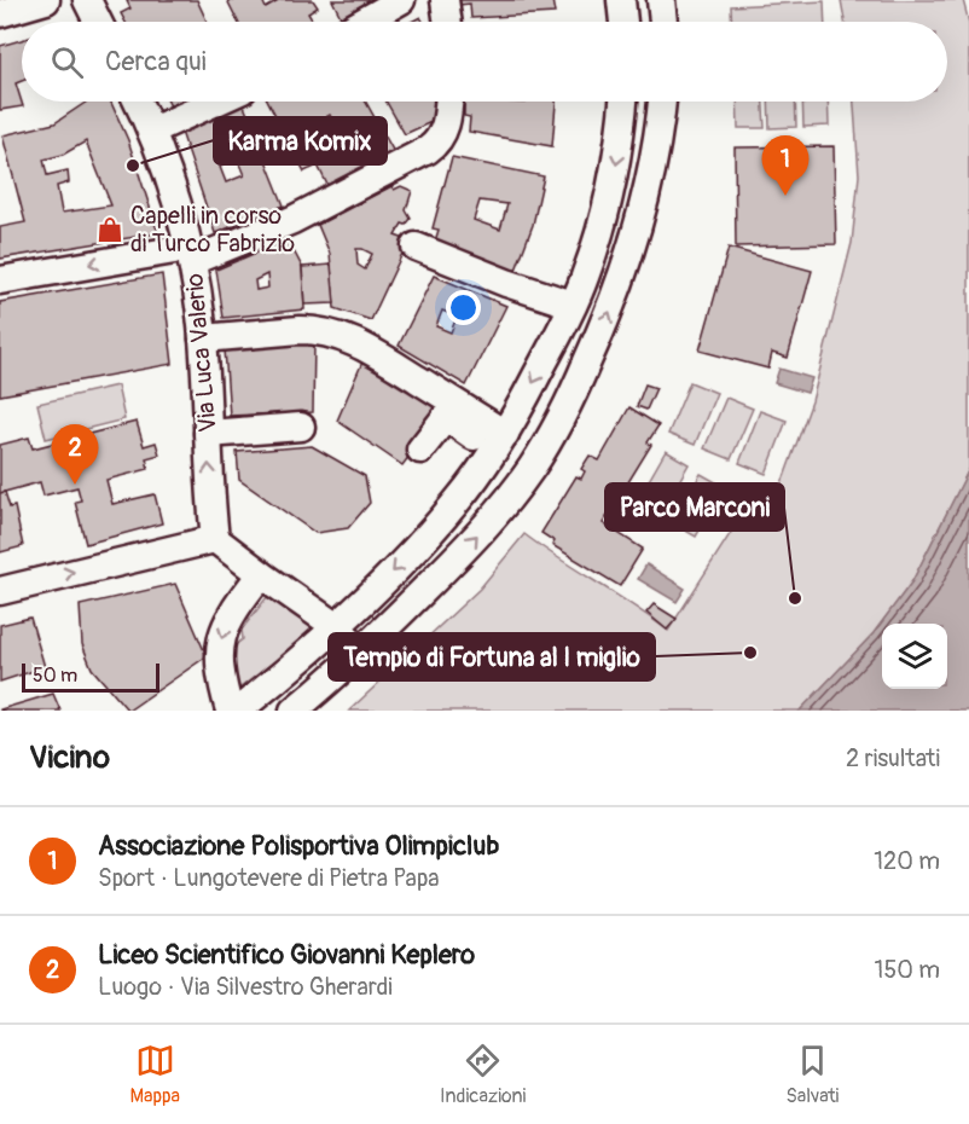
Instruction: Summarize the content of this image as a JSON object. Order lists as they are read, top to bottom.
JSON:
{
  "streets": {
    "street": ["Via Luca Valerio"]
  },
  "places": {
    "other": ["Karma Komix", "Parco Marconi", "Tempio di Fortuna al I miglio"],
    "shop": ["Capelli in corso di Turco Fabrizio"]
  },
  "scale_bar": "50 m",
  "page": {
    "search": "Cerca qui",
    "pins": ["1", "2"],
    "scale": "50 m",
    "heading": ["Vicino", "2 risultati"],
    "list": [
      {
        "mark": "1",
        "name": "Associazione Polisportiva Olimpiclub",
        "note": "Sport · Lungotevere di Pietra Papa",
        "value": "120 m"
      },
      {
        "mark": "2",
        "name": "Liceo Scientifico Giovanni Keplero",
        "note": "Luogo · Via Silvestro Gherardi",
        "value": "150 m"
      }
    ],
    "nav": ["Mappa", "Indicazioni", "Salvati"]
  }
}
